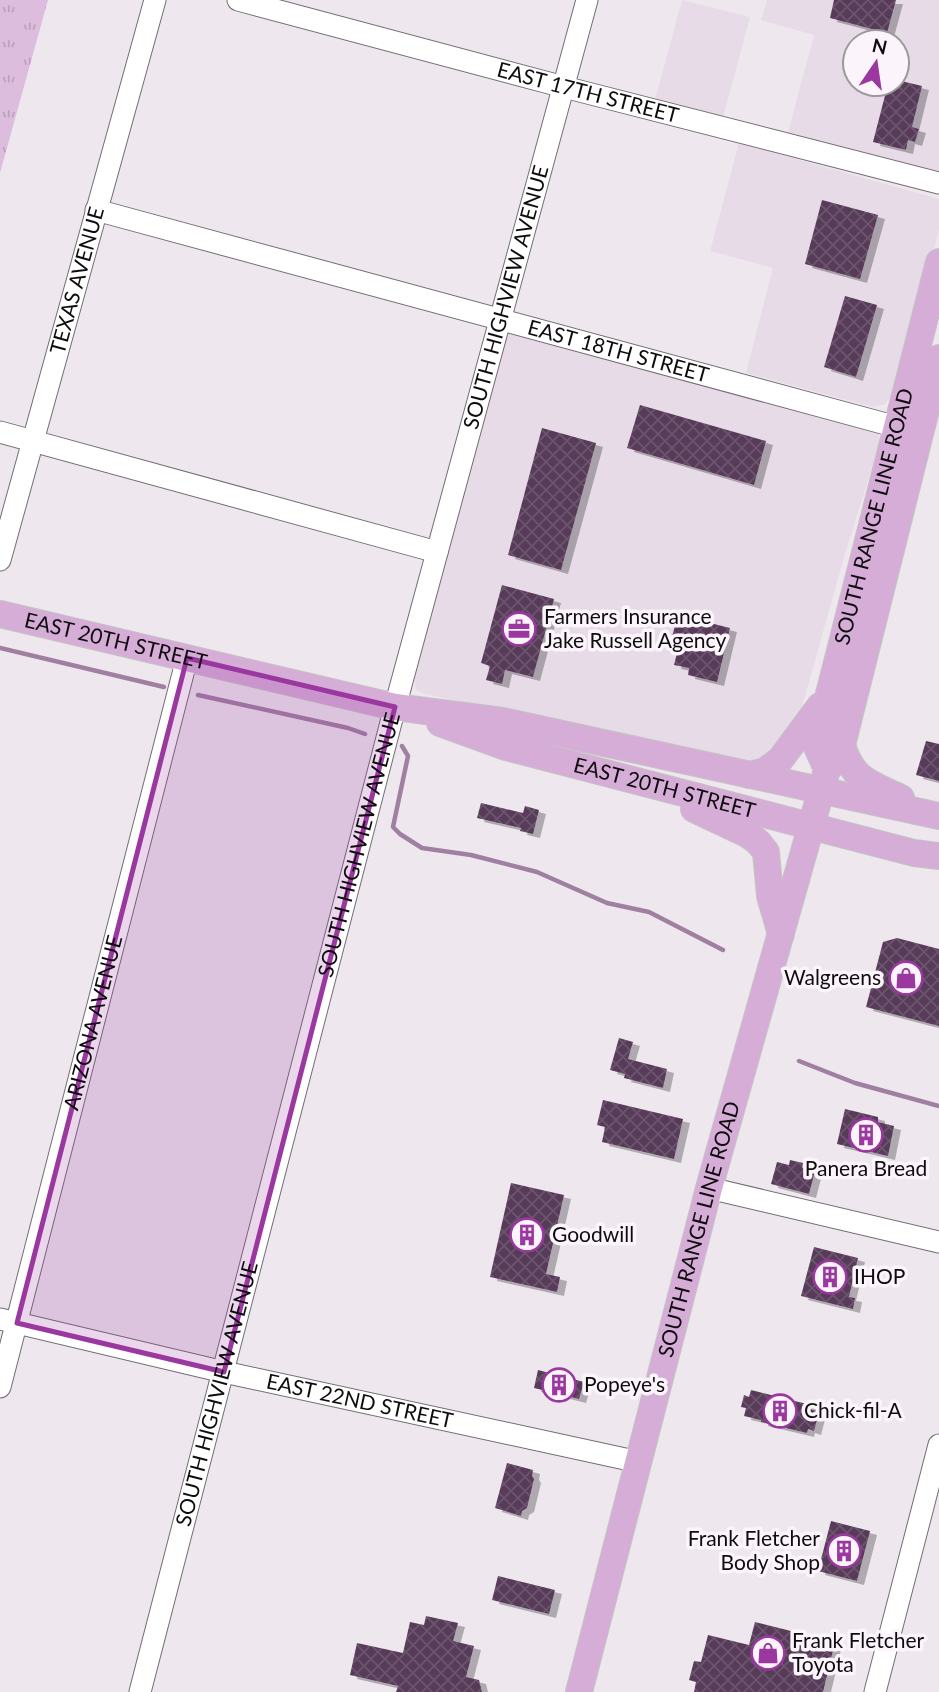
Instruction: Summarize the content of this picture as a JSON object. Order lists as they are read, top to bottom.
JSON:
{
  "streets": {
    "main road": ["SOUTH RANGE LINE ROAD", "EAST 20TH STREET"],
    "street": [
      "EAST 17TH STREET",
      "TEXAS AVENUE",
      "SOUTH HIGHVIEW AVENUE",
      "EAST 18TH STREET",
      "ARIZONA AVENUE",
      "EAST 22ND STREET"
    ]
  },
  "crossings": [
    ["EAST 17TH STREET", "SOUTH HIGHVIEW AVENUE"],
    ["TEXAS AVENUE", "EAST 18TH STREET"],
    ["SOUTH HIGHVIEW AVENUE", "EAST 18TH STREET"],
    ["SOUTH HIGHVIEW AVENUE", "EAST 20TH STREET"],
    ["SOUTH HIGHVIEW AVENUE", "EAST 22ND STREET"],
    ["EAST 18TH STREET", "SOUTH RANGE LINE ROAD"],
    ["SOUTH RANGE LINE ROAD", "EAST 20TH STREET"],
    ["SOUTH RANGE LINE ROAD", "EAST 22ND STREET"],
    ["EAST 20TH STREET", "ARIZONA AVENUE"],
    ["ARIZONA AVENUE", "EAST 22ND STREET"]
  ],
  "places": {
    "office": ["Farmers Insurance Jake Russell Agency"],
    "shop": ["Walgreens", "Frank Fletcher Toyota"],
    "building": [
      "Panera Bread",
      "Goodwill",
      "IHOP",
      "Popeye's",
      "Chick-fil-A",
      "Frank Fletcher Body Shop"
    ]
  },
  "north": "top"
}
